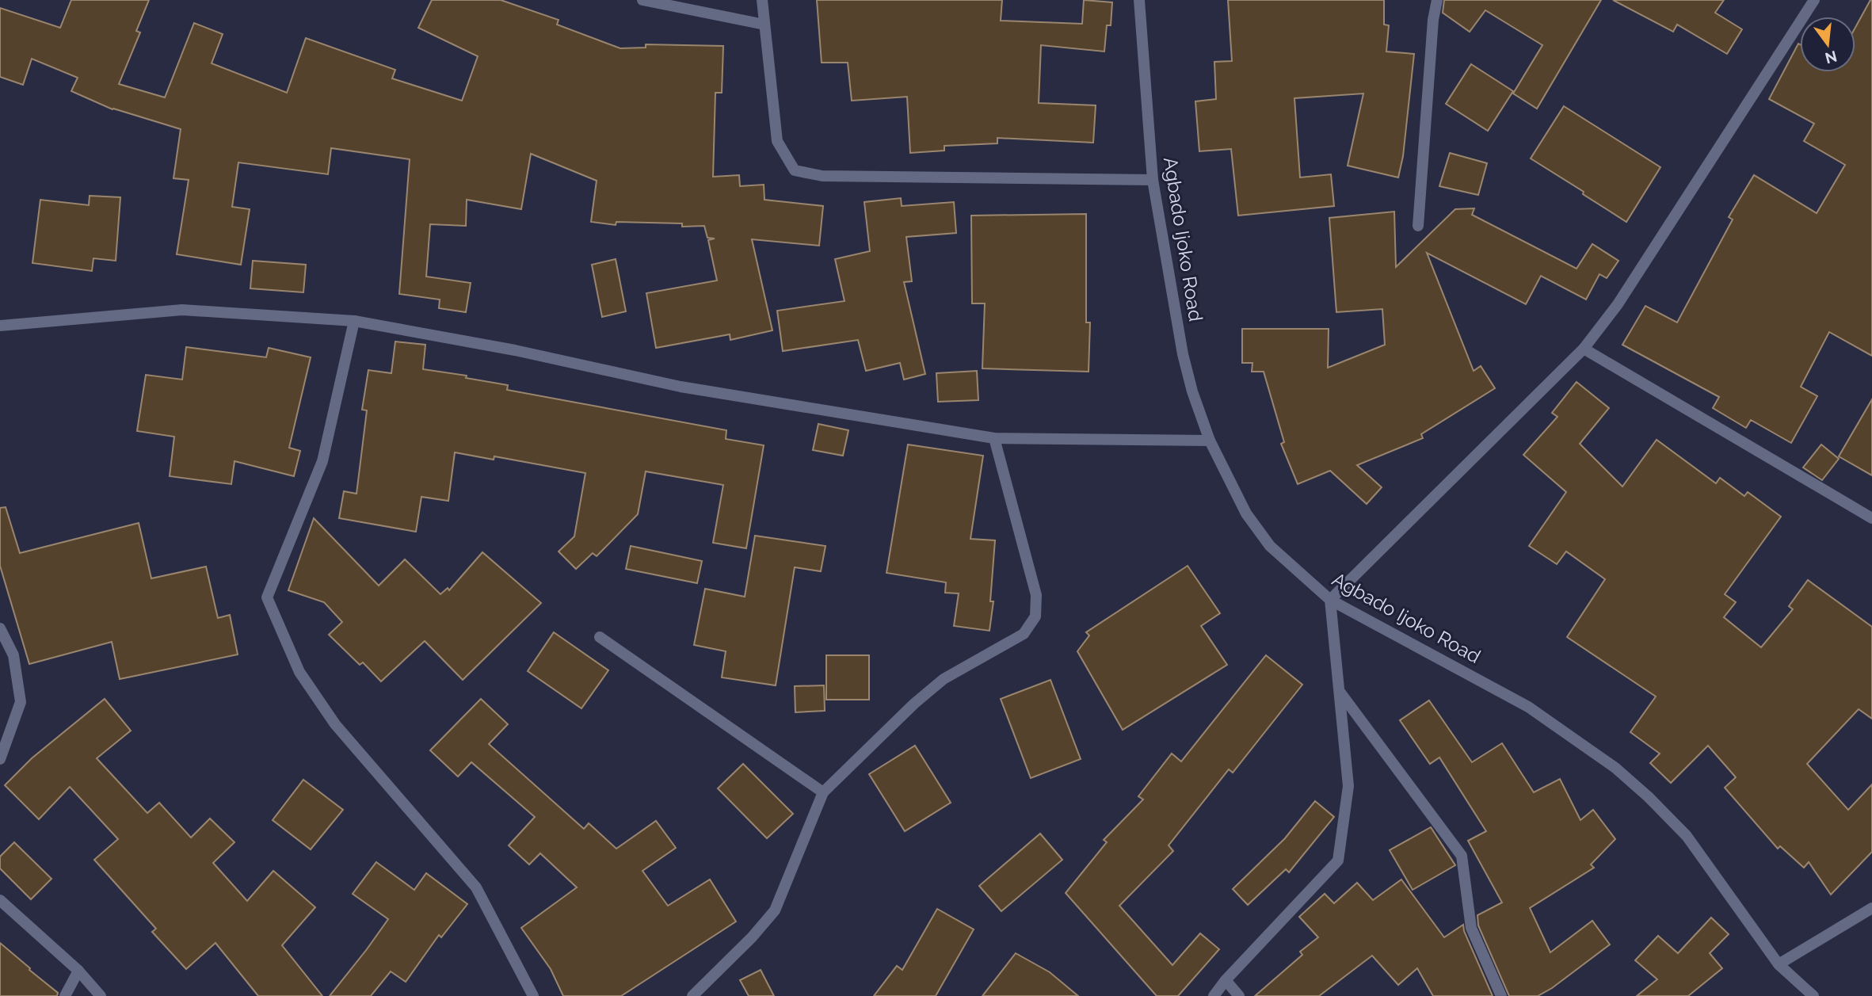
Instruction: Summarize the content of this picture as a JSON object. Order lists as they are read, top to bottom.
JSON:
{
  "streets": {
    "street": ["Agbado Ijoko Road"]
  },
  "north": "bottom"
}
